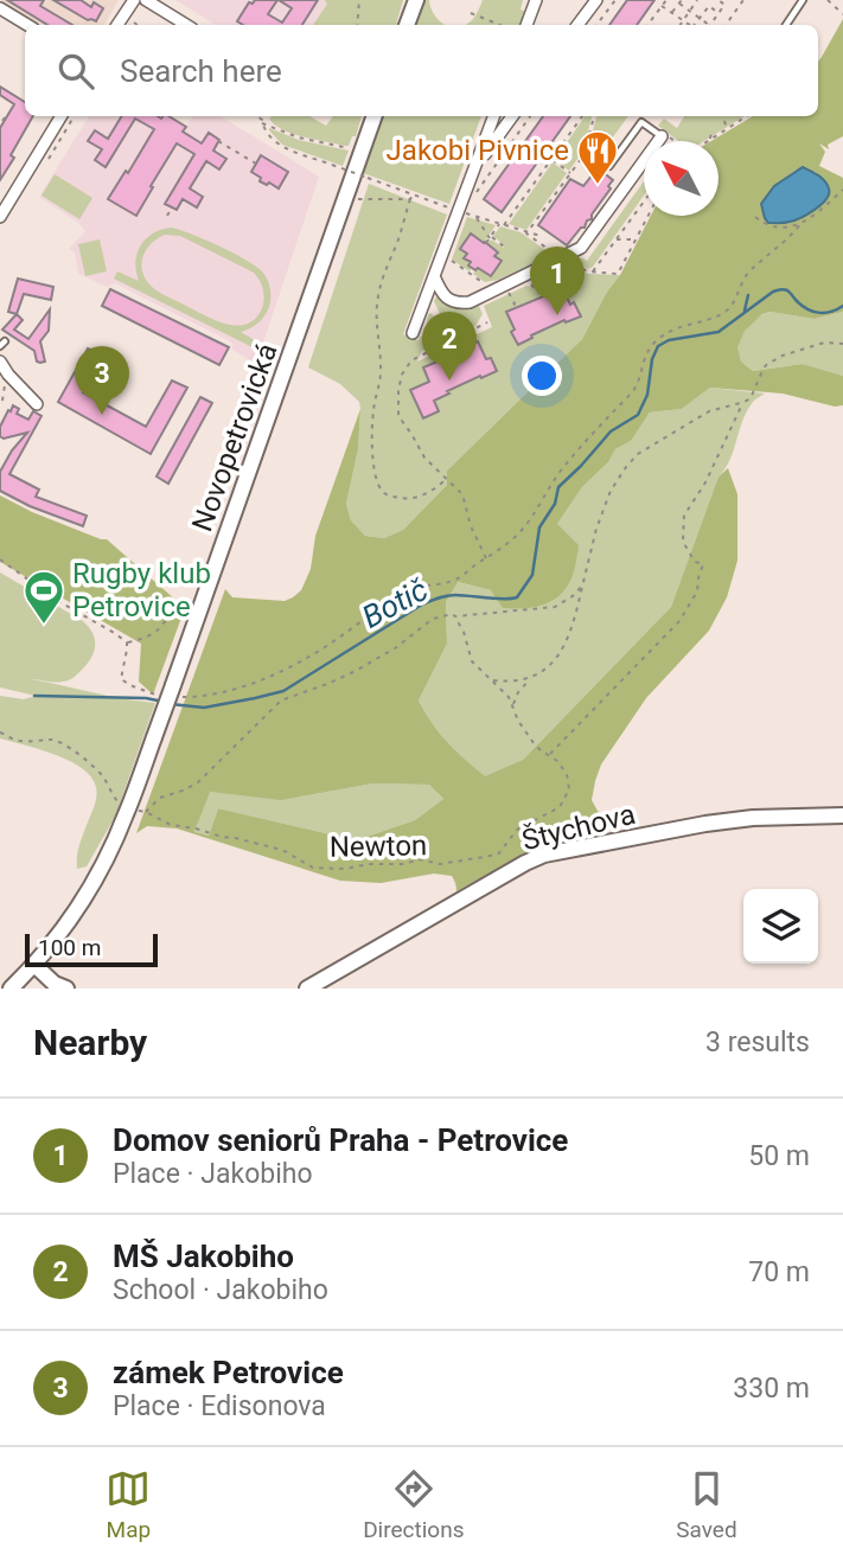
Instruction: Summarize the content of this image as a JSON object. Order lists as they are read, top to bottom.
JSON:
{
  "streets": {
    "main road": ["Novopetrovická", "Štychova"],
    "path": ["Newton"]
  },
  "crossings": [
    ["Novopetrovická", "Newton"]
  ],
  "water": ["Botič"],
  "places": {
    "restaurant": ["Jakobi Pivnice"],
    "sports": ["Rugby klub Petrovice"]
  },
  "scale_bar": "100 m",
  "north": "top left",
  "page": {
    "search": "Search here",
    "pins": ["1", "2", "3"],
    "scale": "100 m",
    "heading": ["Nearby", "3 results"],
    "list": [
      {
        "mark": "1",
        "name": "Domov seniorů Praha - Petrovice",
        "note": "Place · Jakobiho",
        "value": "50 m"
      },
      {
        "mark": "2",
        "name": "MŠ Jakobiho",
        "note": "School · Jakobiho",
        "value": "70 m"
      },
      {
        "mark": "3",
        "name": "zámek Petrovice",
        "note": "Place · Edisonova",
        "value": "330 m"
      }
    ],
    "nav": ["Map", "Directions", "Saved"]
  }
}
